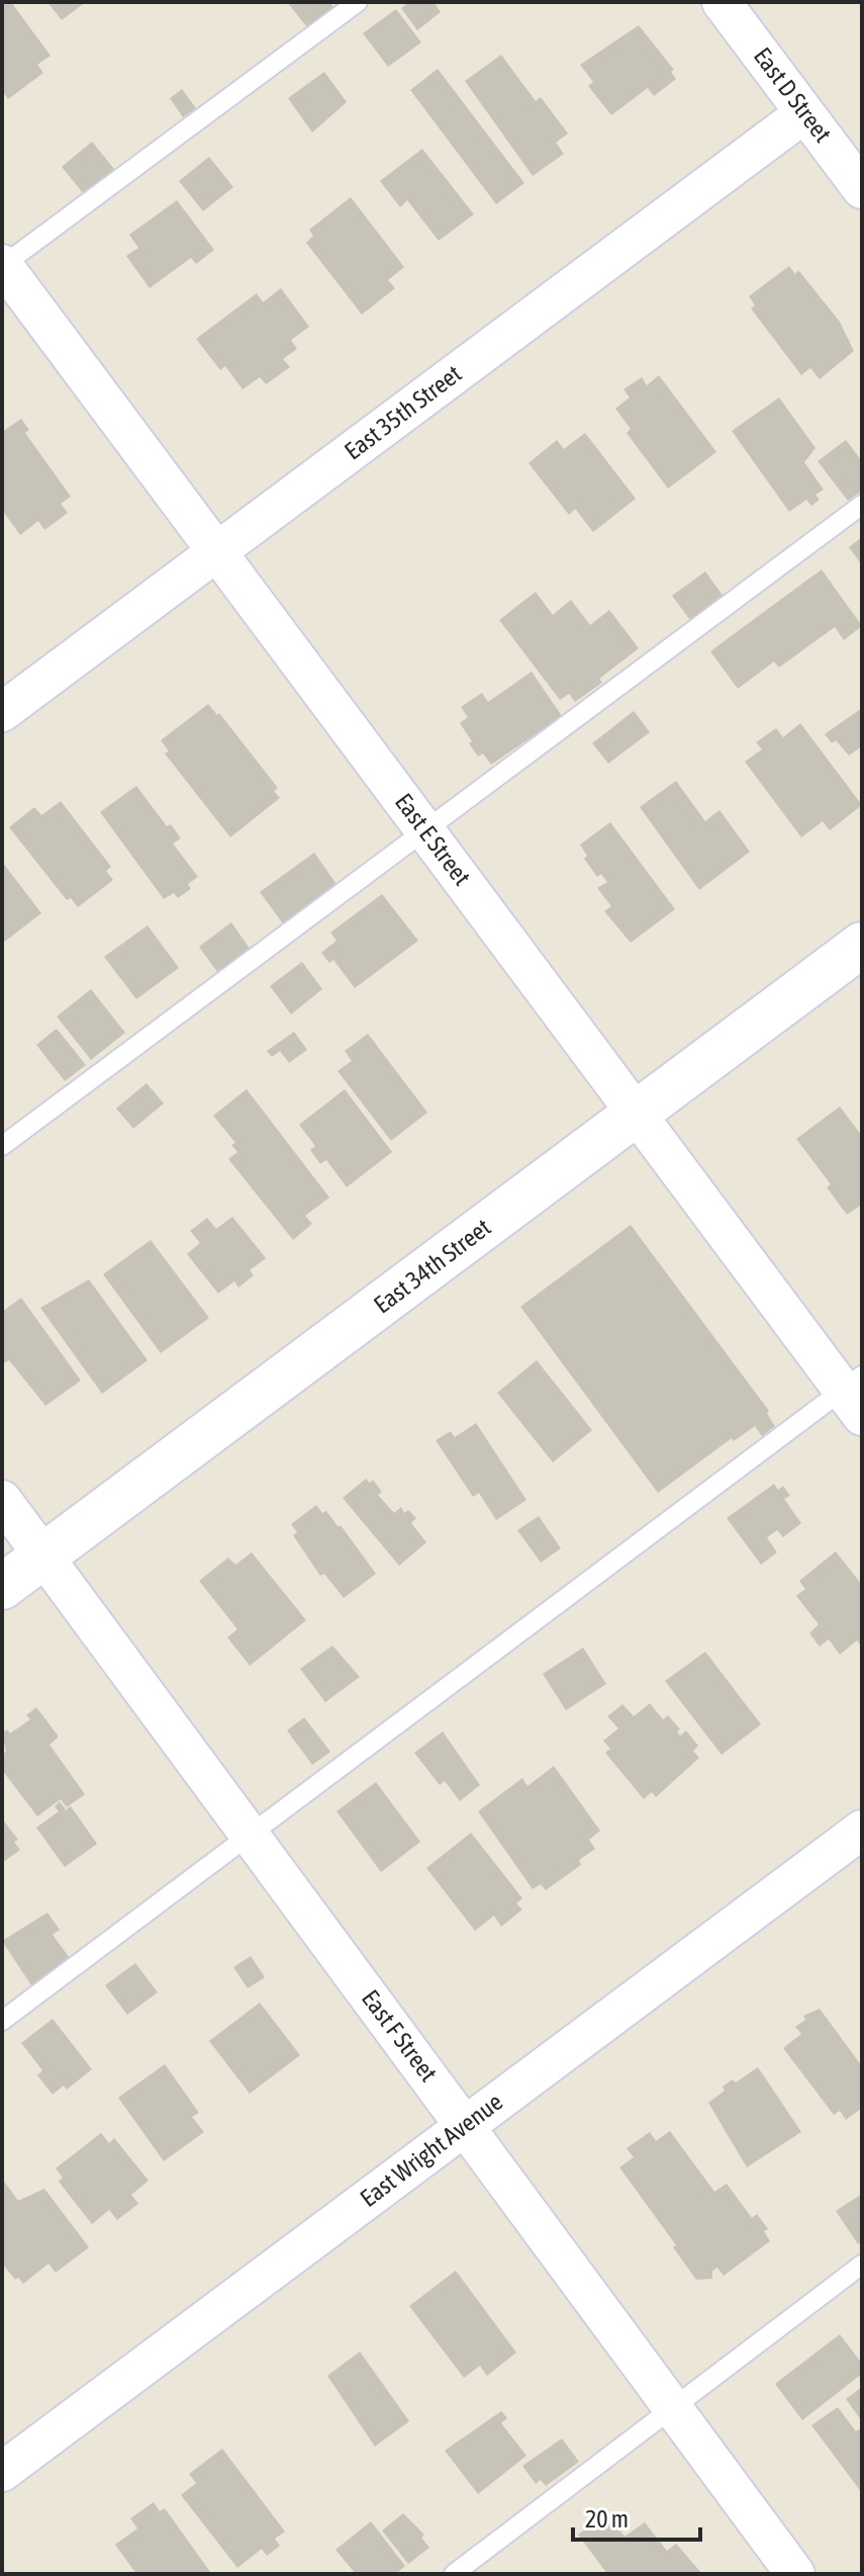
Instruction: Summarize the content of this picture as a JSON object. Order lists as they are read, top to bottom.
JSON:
{
  "streets": {
    "street": [
      "East D Street",
      "East 35th Street",
      "East E Street",
      "East 34th Street",
      "East F Street",
      "East Wright Avenue"
    ]
  },
  "crossings": [
    ["East D Street", "East 35th Street"],
    ["East 35th Street", "East E Street"],
    ["East E Street", "East 34th Street"],
    ["East 34th Street", "East F Street"],
    ["East F Street", "East Wright Avenue"]
  ],
  "scale_bar": "20 m"
}
